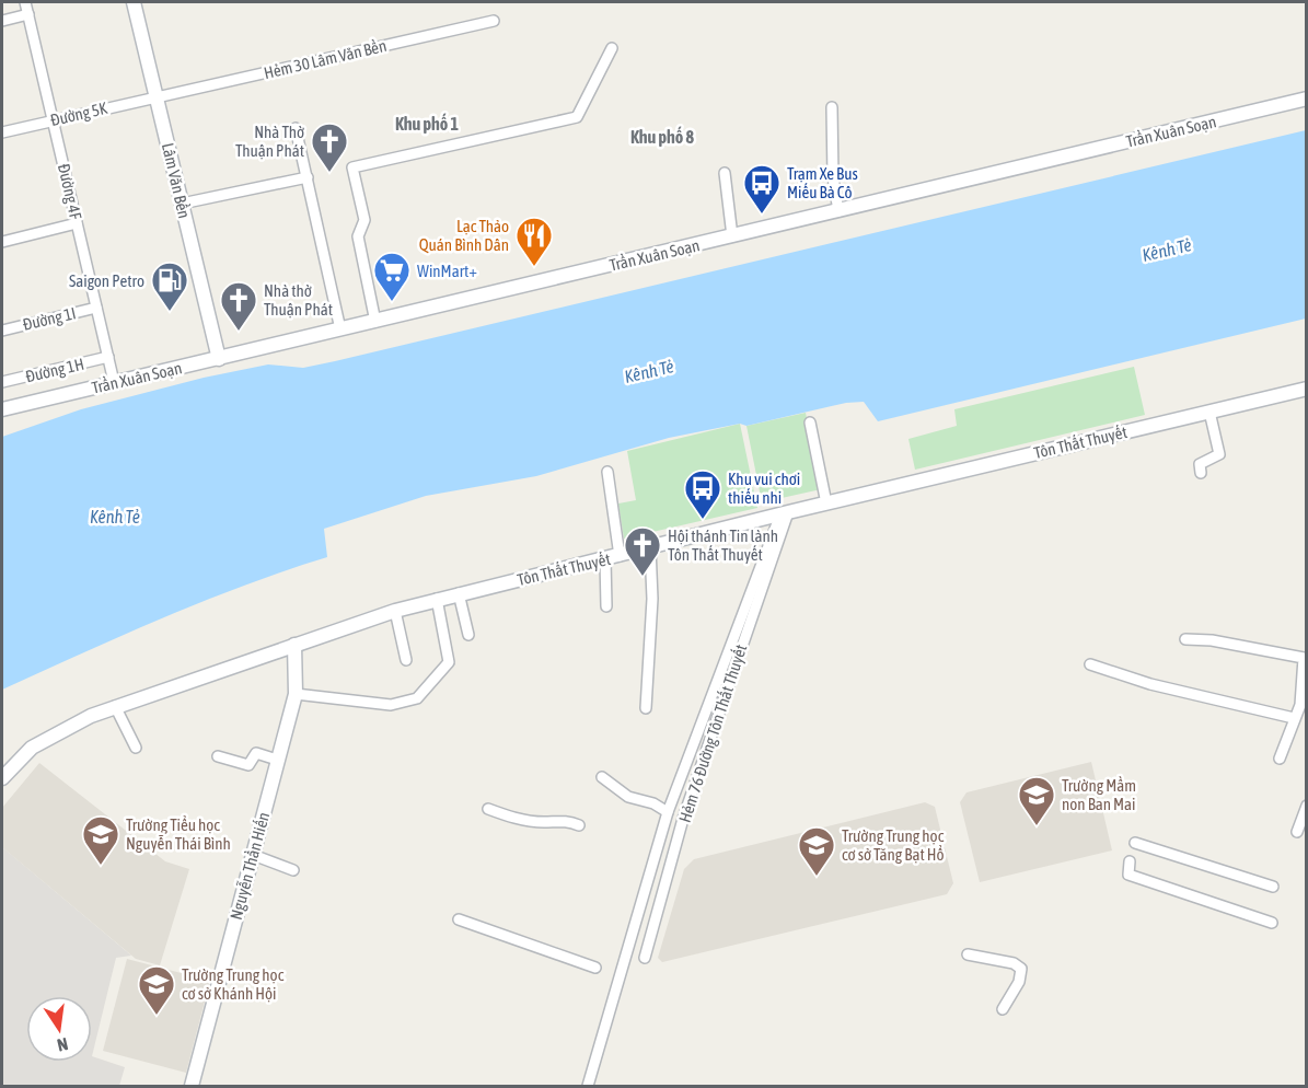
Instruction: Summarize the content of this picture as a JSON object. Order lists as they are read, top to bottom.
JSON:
{
  "streets": {
    "main road": [
      "Trần Xuân Soạn",
      "Lâm Văn Bền",
      "Tôn Thất Thuyết",
      "Nguyễn Thần Hiến"
    ],
    "street": [
      "Hẻm 30 Lâm Văn Bền",
      "Đường 5K",
      "Đường 4F",
      "Đường 1I",
      "Đường 1H",
      "Hẻm 76 Đường Tôn Thất Thuyết"
    ]
  },
  "crossings": [
    ["Hẻm 30 Lâm Văn Bền", "Đường 5K"],
    ["Hẻm 30 Lâm Văn Bền", "Lâm Văn Bền"],
    ["Đường 5K", "Lâm Văn Bền"],
    ["Đường 5K", "Đường 4F"],
    ["Trần Xuân Soạn", "Lâm Văn Bền"],
    ["Trần Xuân Soạn", "Đường 4F"],
    ["Đường 4F", "Đường 1I"],
    ["Đường 4F", "Đường 1H"],
    ["Tôn Thất Thuyết", "Hẻm 76 Đường Tôn Thất Thuyết"],
    ["Tôn Thất Thuyết", "Nguyễn Thần Hiến"]
  ],
  "districts": ["Khu phố 1", "Khu phố 8"],
  "water": ["Kênh Tẻ"],
  "places": {
    "church": ["Nhà Thờ Thuận Phát", "Nhà thờ Thuận Phát", "Hội thánh Tin lành Tôn Thất Thuyết"],
    "bus stop": ["Trạm Xe Bus Miếu Bà Cô", "Khu vui chơi thiếu nhi"],
    "restaurant": ["Lạc Thảo Quán Bình Dân"],
    "supermarket": ["WinMart+"],
    "fuel station": ["Saigon Petro"],
    "school or university": [
      "Trường Mầm non Ban Mai",
      "Trường Tiểu học Nguyễn Thái Bình",
      "Trường Trung học cơ sở Tăng Bạt Hổ",
      "Trường Trung học cơ sở Khánh Hội"
    ]
  },
  "north": "bottom"
}
